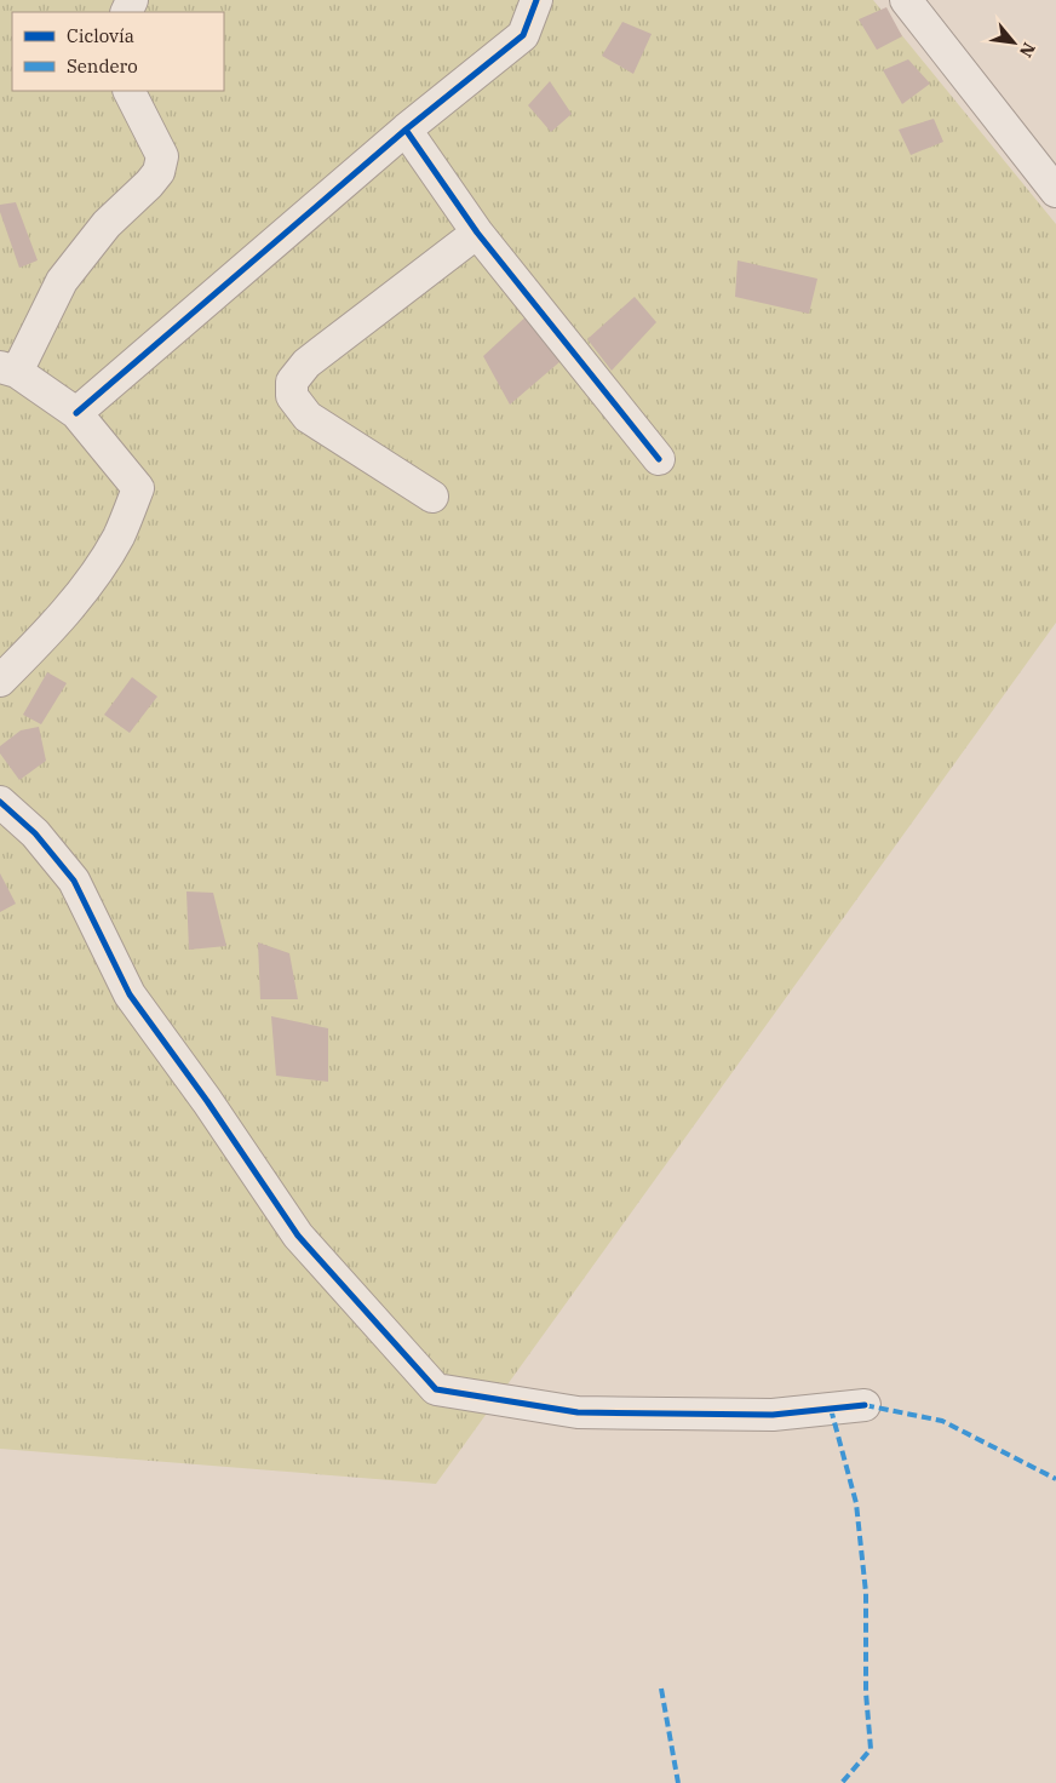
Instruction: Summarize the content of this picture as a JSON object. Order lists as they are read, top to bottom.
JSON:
{
  "legend": ["Ciclovía", "Sendero"],
  "north": "bottom right"
}
